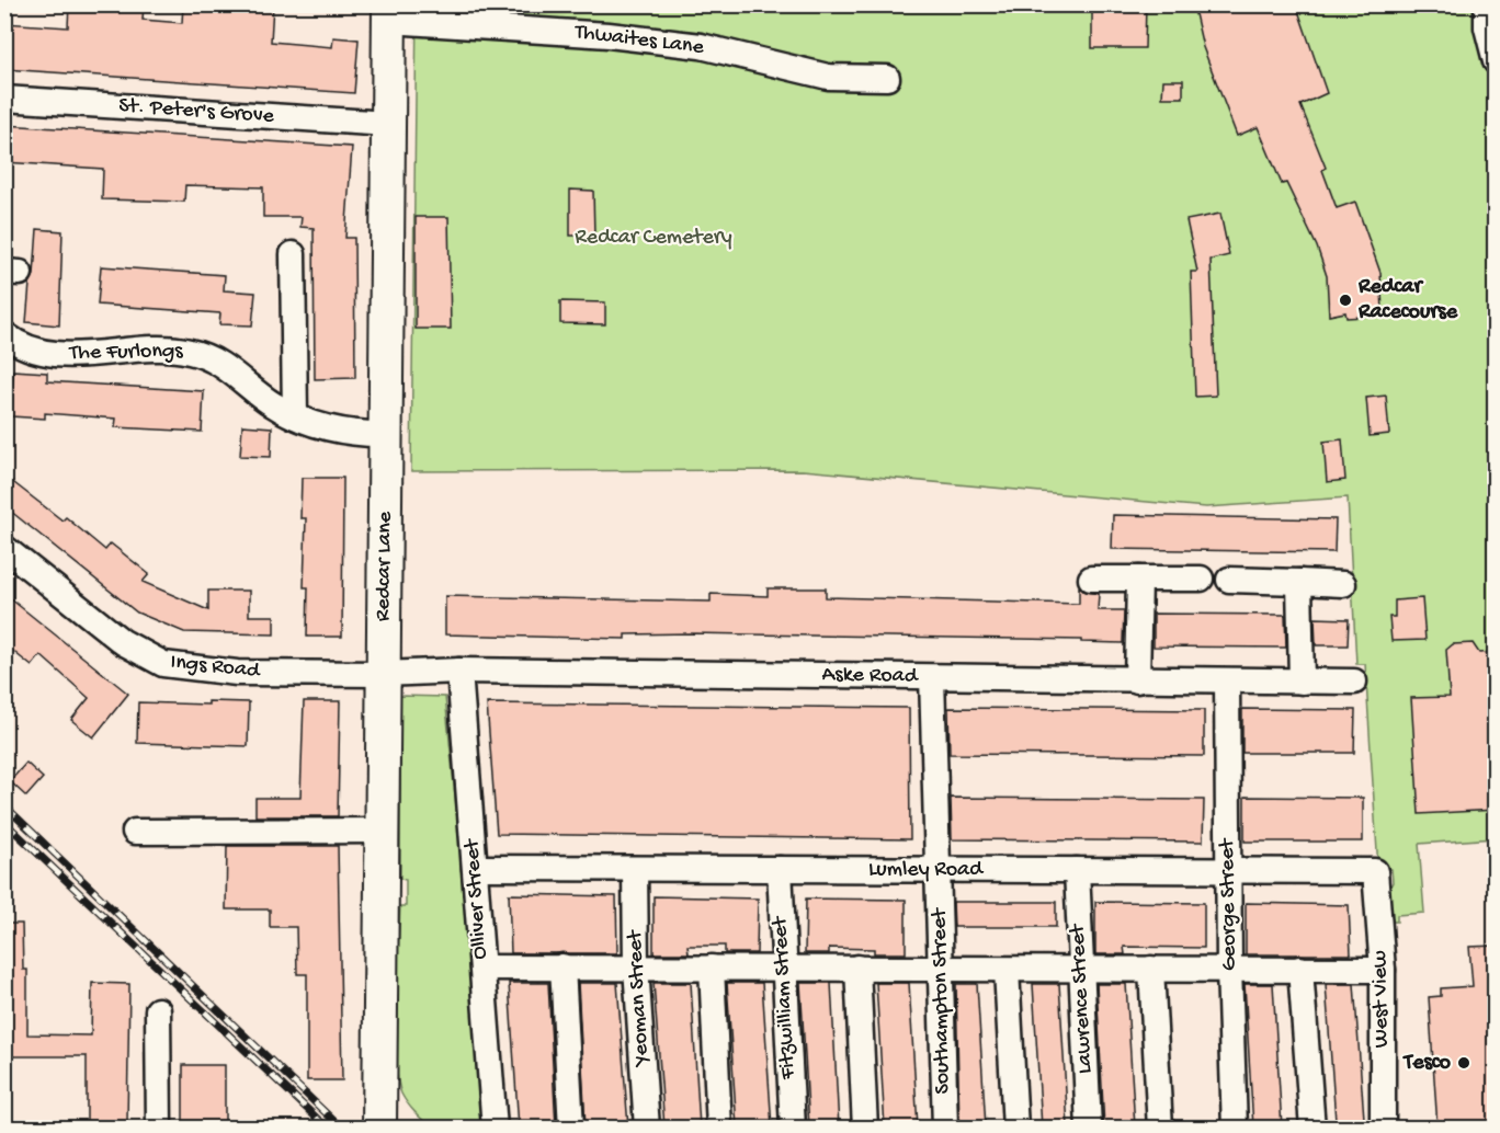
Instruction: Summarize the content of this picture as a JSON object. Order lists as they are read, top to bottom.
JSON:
{
  "streets": {
    "main road": ["Redcar Lane"],
    "street": [
      "Thwaites Lane",
      "St. Peter's Grove",
      "The Furlongs",
      "Ings Road",
      "Aske Road",
      "Lumley Road",
      "Olliver Street",
      "George Street",
      "Yeoman Street",
      "Fitzwilliam Street",
      "Lawrence Street",
      "West View",
      "Southampton Street"
    ]
  },
  "crossings": [
    ["Thwaites Lane", "Redcar Lane"],
    ["St. Peter's Grove", "Redcar Lane"],
    ["The Furlongs", "Redcar Lane"],
    ["Redcar Lane", "Ings Road"],
    ["Redcar Lane", "Aske Road"],
    ["Ings Road", "Aske Road"],
    ["Aske Road", "Olliver Street"],
    ["Aske Road", "George Street"],
    ["Aske Road", "Southampton Street"],
    ["Lumley Road", "Olliver Street"],
    ["Lumley Road", "George Street"],
    ["Lumley Road", "Yeoman Street"],
    ["Lumley Road", "Fitzwilliam Street"],
    ["Lumley Road", "Lawrence Street"],
    ["Lumley Road", "West View"],
    ["Lumley Road", "Southampton Street"]
  ],
  "parks": ["Redcar Cemetery"],
  "places": ["Redcar Racecourse", "Tesco"]
}
